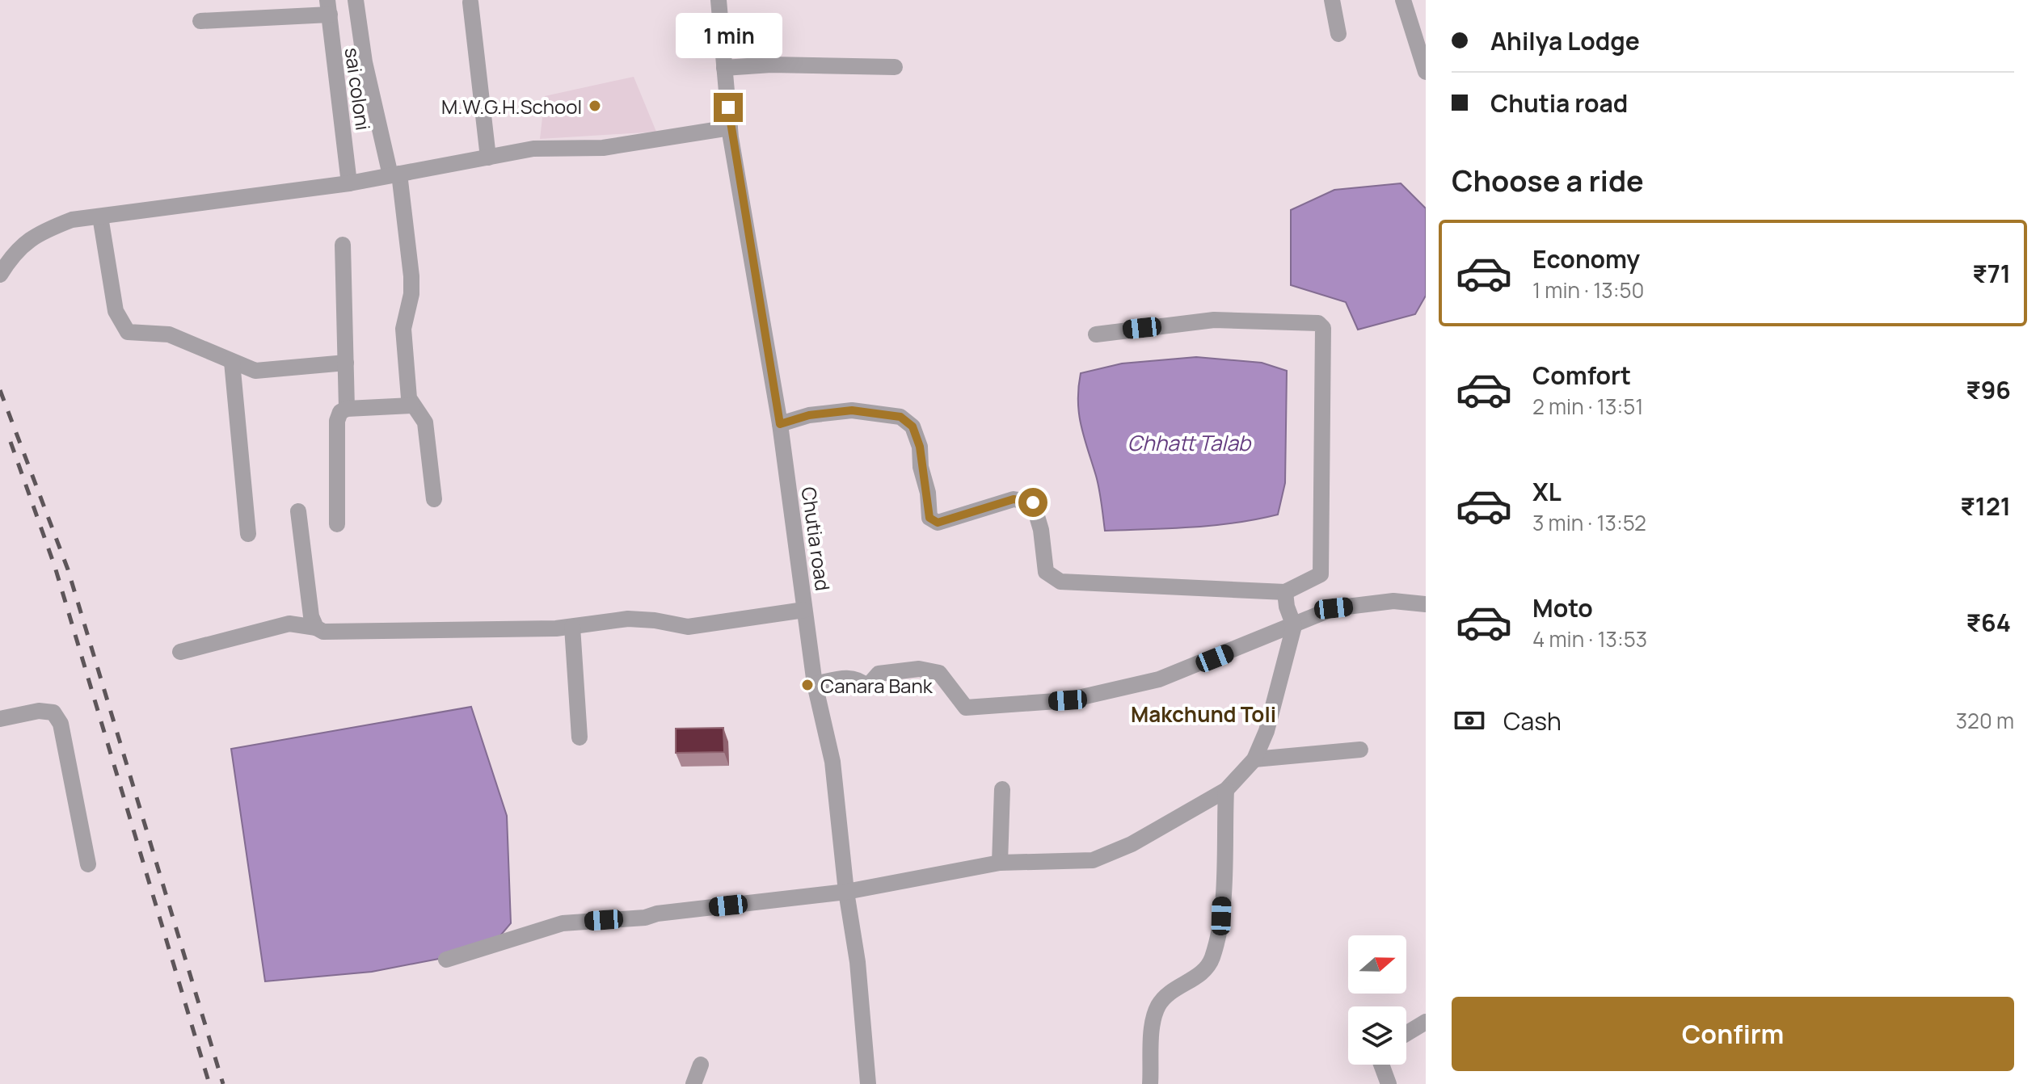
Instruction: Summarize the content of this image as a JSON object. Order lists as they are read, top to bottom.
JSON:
{
  "streets": {
    "street": ["sai coloni", "Chutia road"]
  },
  "districts": ["Makchund Toli"],
  "water": ["Chhatt Talab"],
  "places": ["M.W.G.H.School", "Canara Bank"],
  "north": "right",
  "page": {
    "banner": ["Ahilya Lodge", "Chutia road"],
    "bubble": "1 min",
    "heading": "Choose a ride",
    "list": [
      {
        "name": "Economy",
        "note": "1 min · 13:50",
        "value": "₹71"
      },
      {
        "name": "Comfort",
        "note": "2 min · 13:51",
        "value": "₹96"
      },
      {
        "name": "XL",
        "note": "3 min · 13:52",
        "value": "₹121"
      },
      {
        "name": "Moto",
        "note": "4 min · 13:53",
        "value": "₹64"
      }
    ],
    "pay": ["Cash", "320 m"],
    "buttons": "Confirm"
  }
}
